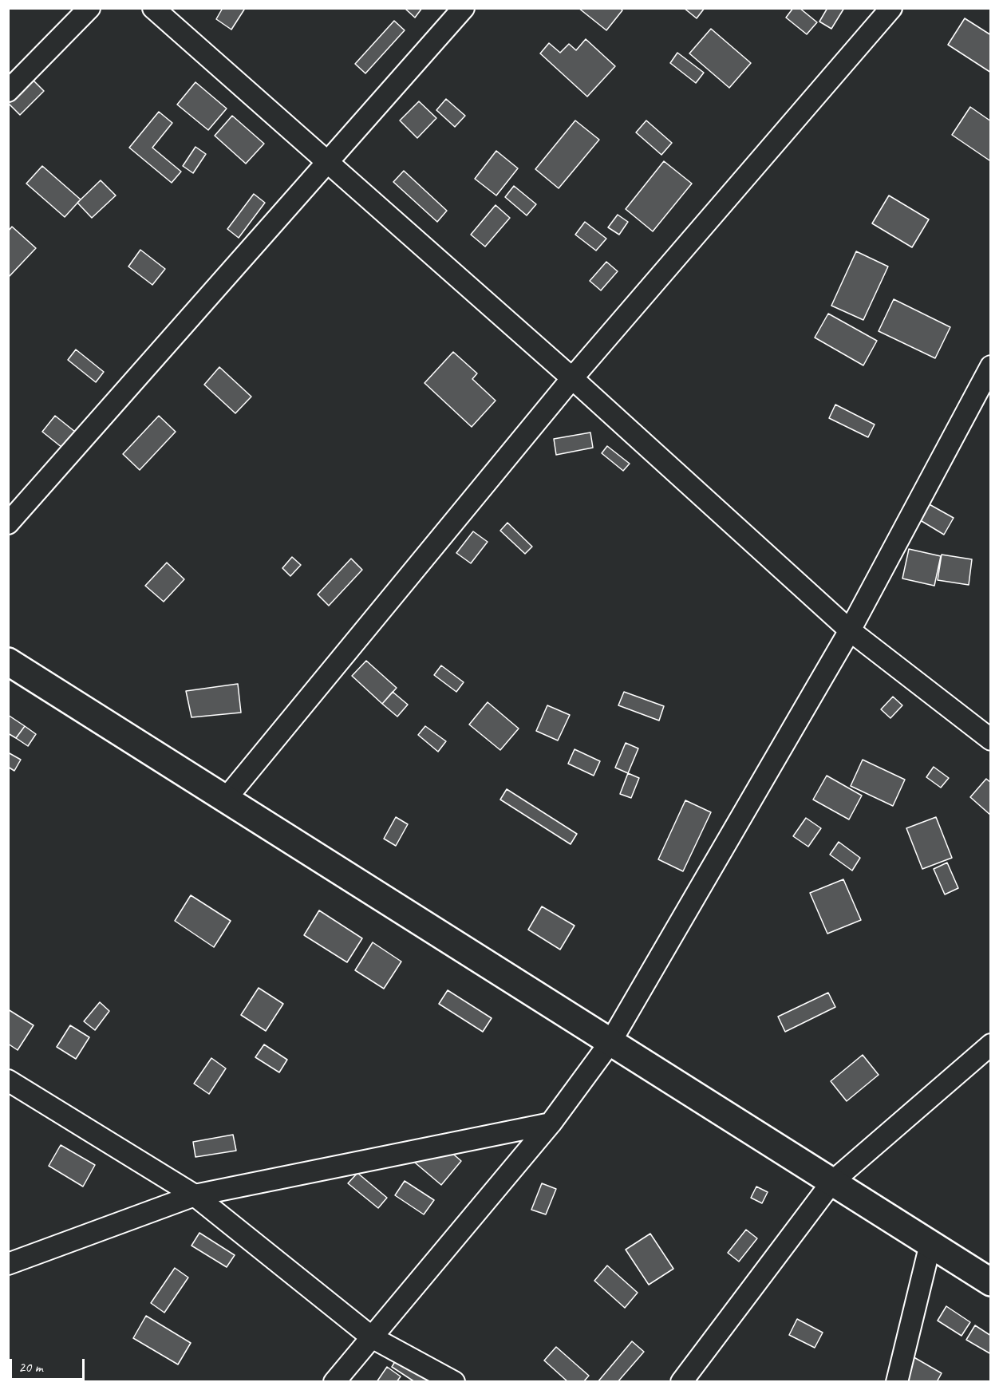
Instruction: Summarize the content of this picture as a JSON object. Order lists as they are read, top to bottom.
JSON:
{
  "scale_bar": "20 m"
}
